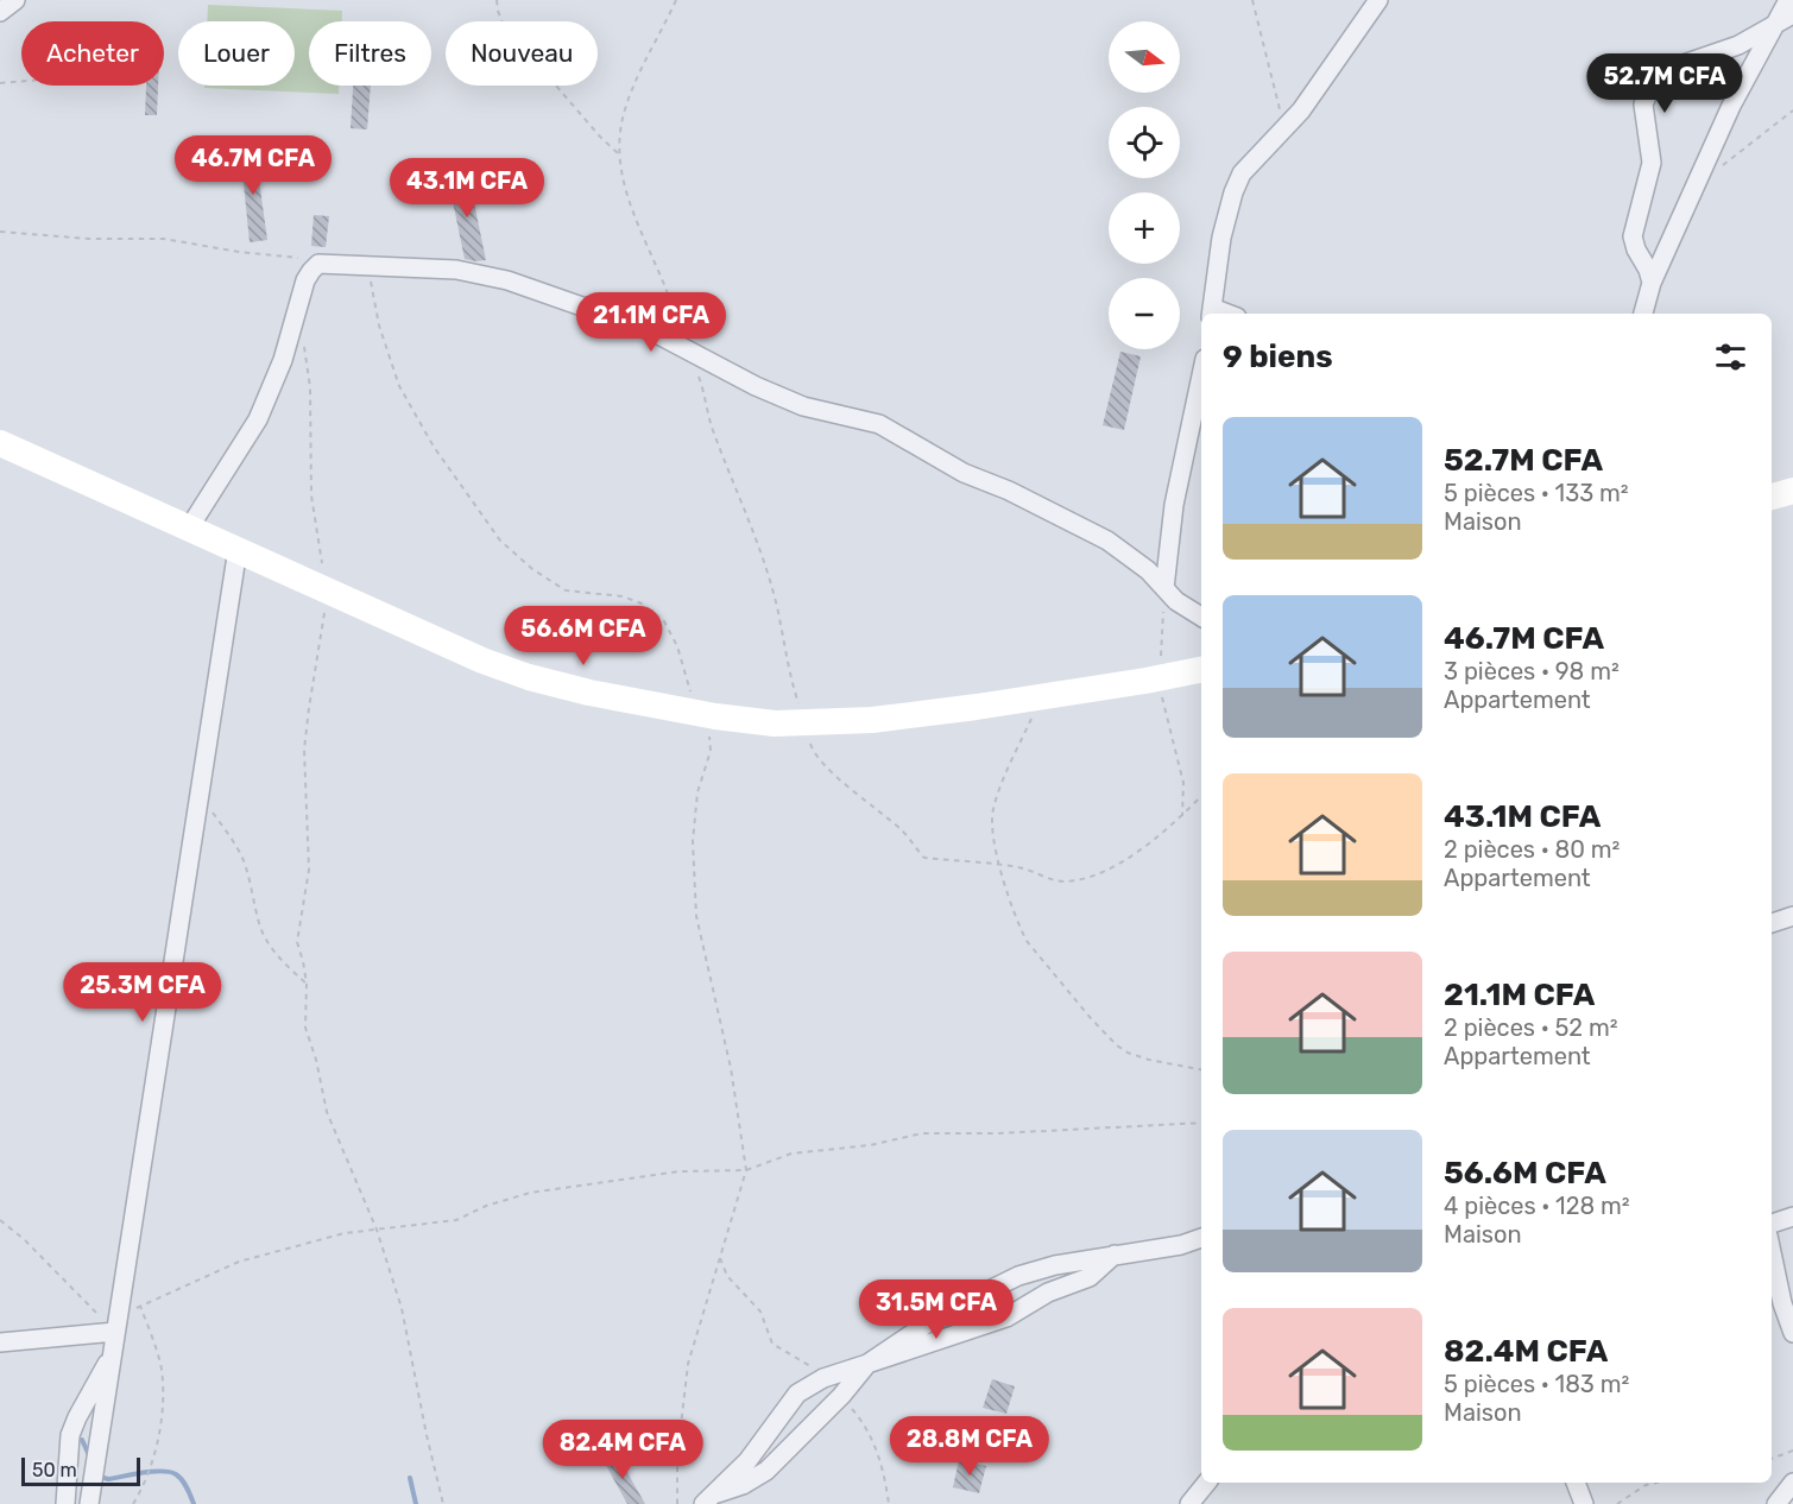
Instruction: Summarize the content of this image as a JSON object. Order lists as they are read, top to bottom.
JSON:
{
  "scale_bar": "50 m",
  "north": "right",
  "page": {
    "map_buttons": ["+", "−"],
    "chip": [
      "Acheter",
      "Louer",
      "Filtres",
      "Nouveau"
    ],
    "price": [
      "52.7M CFA",
      "46.7M CFA",
      "43.1M CFA",
      "21.1M CFA",
      "56.6M CFA",
      "25.3M CFA",
      "31.5M CFA",
      "28.8M CFA",
      "82.4M CFA"
    ],
    "heading": "9 biens",
    "list": [
      {
        "name": "52.7M CFA",
        "note": "5 pièces · 133 m² · Maison"
      },
      {
        "name": "46.7M CFA",
        "note": "3 pièces · 98 m² · Appartement"
      },
      {
        "name": "43.1M CFA",
        "note": "2 pièces · 80 m² · Appartement"
      },
      {
        "name": "21.1M CFA",
        "note": "2 pièces · 52 m² · Appartement"
      },
      {
        "name": "56.6M CFA",
        "note": "4 pièces · 128 m² · Maison"
      },
      {
        "name": "82.4M CFA",
        "note": "5 pièces · 183 m² · Maison"
      }
    ],
    "scale": "50 m"
  }
}
